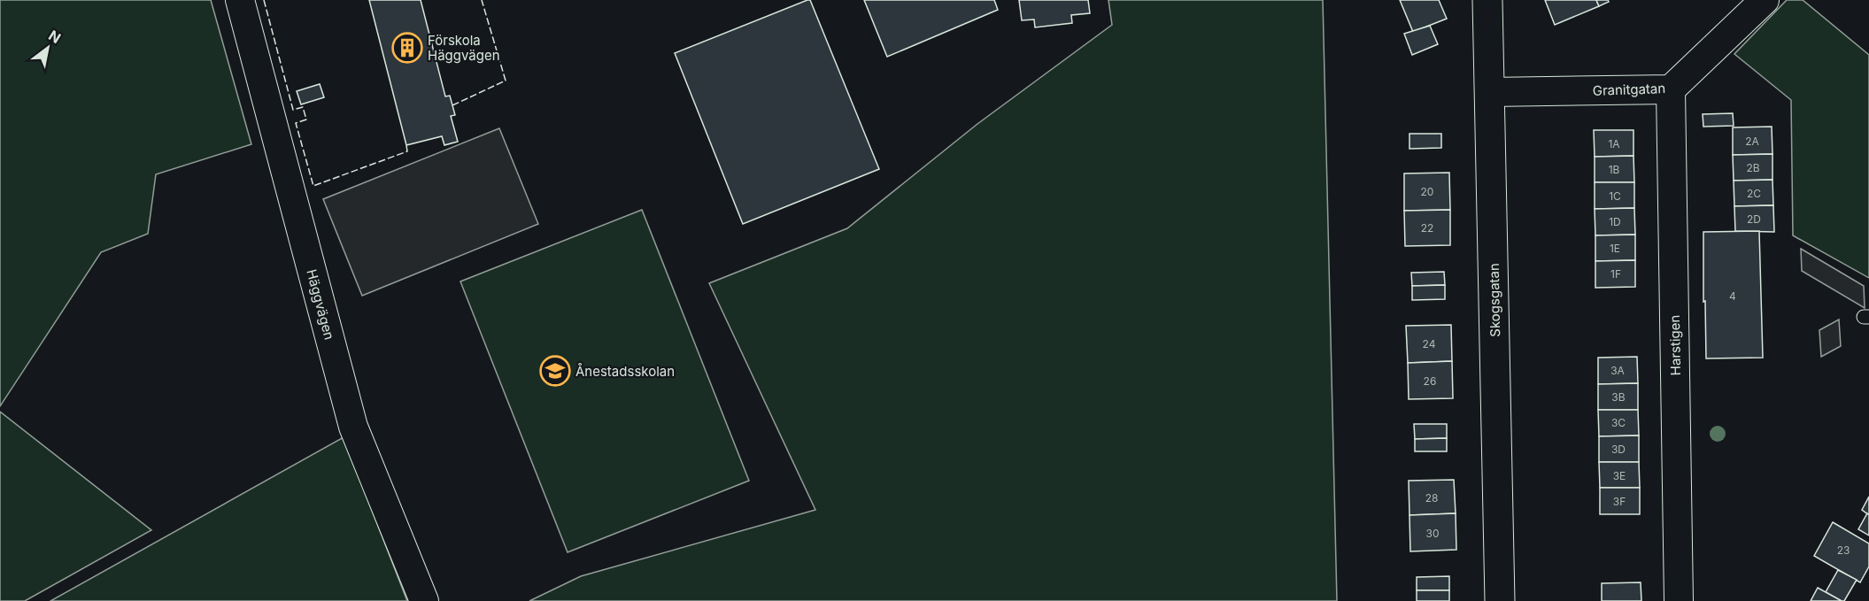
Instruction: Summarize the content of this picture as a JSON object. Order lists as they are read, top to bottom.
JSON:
{
  "streets": {
    "street": [
      "Granitgatan",
      "Skogsgatan",
      "Häggvägen",
      "Harstigen"
    ]
  },
  "crossings": [
    ["Granitgatan", "Skogsgatan"],
    ["Granitgatan", "Harstigen"]
  ],
  "places": {
    "building": ["Förskola Häggvägen"],
    "school or university": ["Ånestadsskolan"]
  },
  "house_numbers": [
    "2A",
    "1A",
    "2B",
    "1B",
    "20",
    "2C",
    "1C",
    "2D",
    "1D",
    "22",
    "1E",
    "1F",
    "4",
    "24",
    "3A",
    "26",
    "3B",
    "3C",
    "3D",
    "3E",
    "28",
    "3F",
    "30",
    "23"
  ],
  "north": "top right"
}
